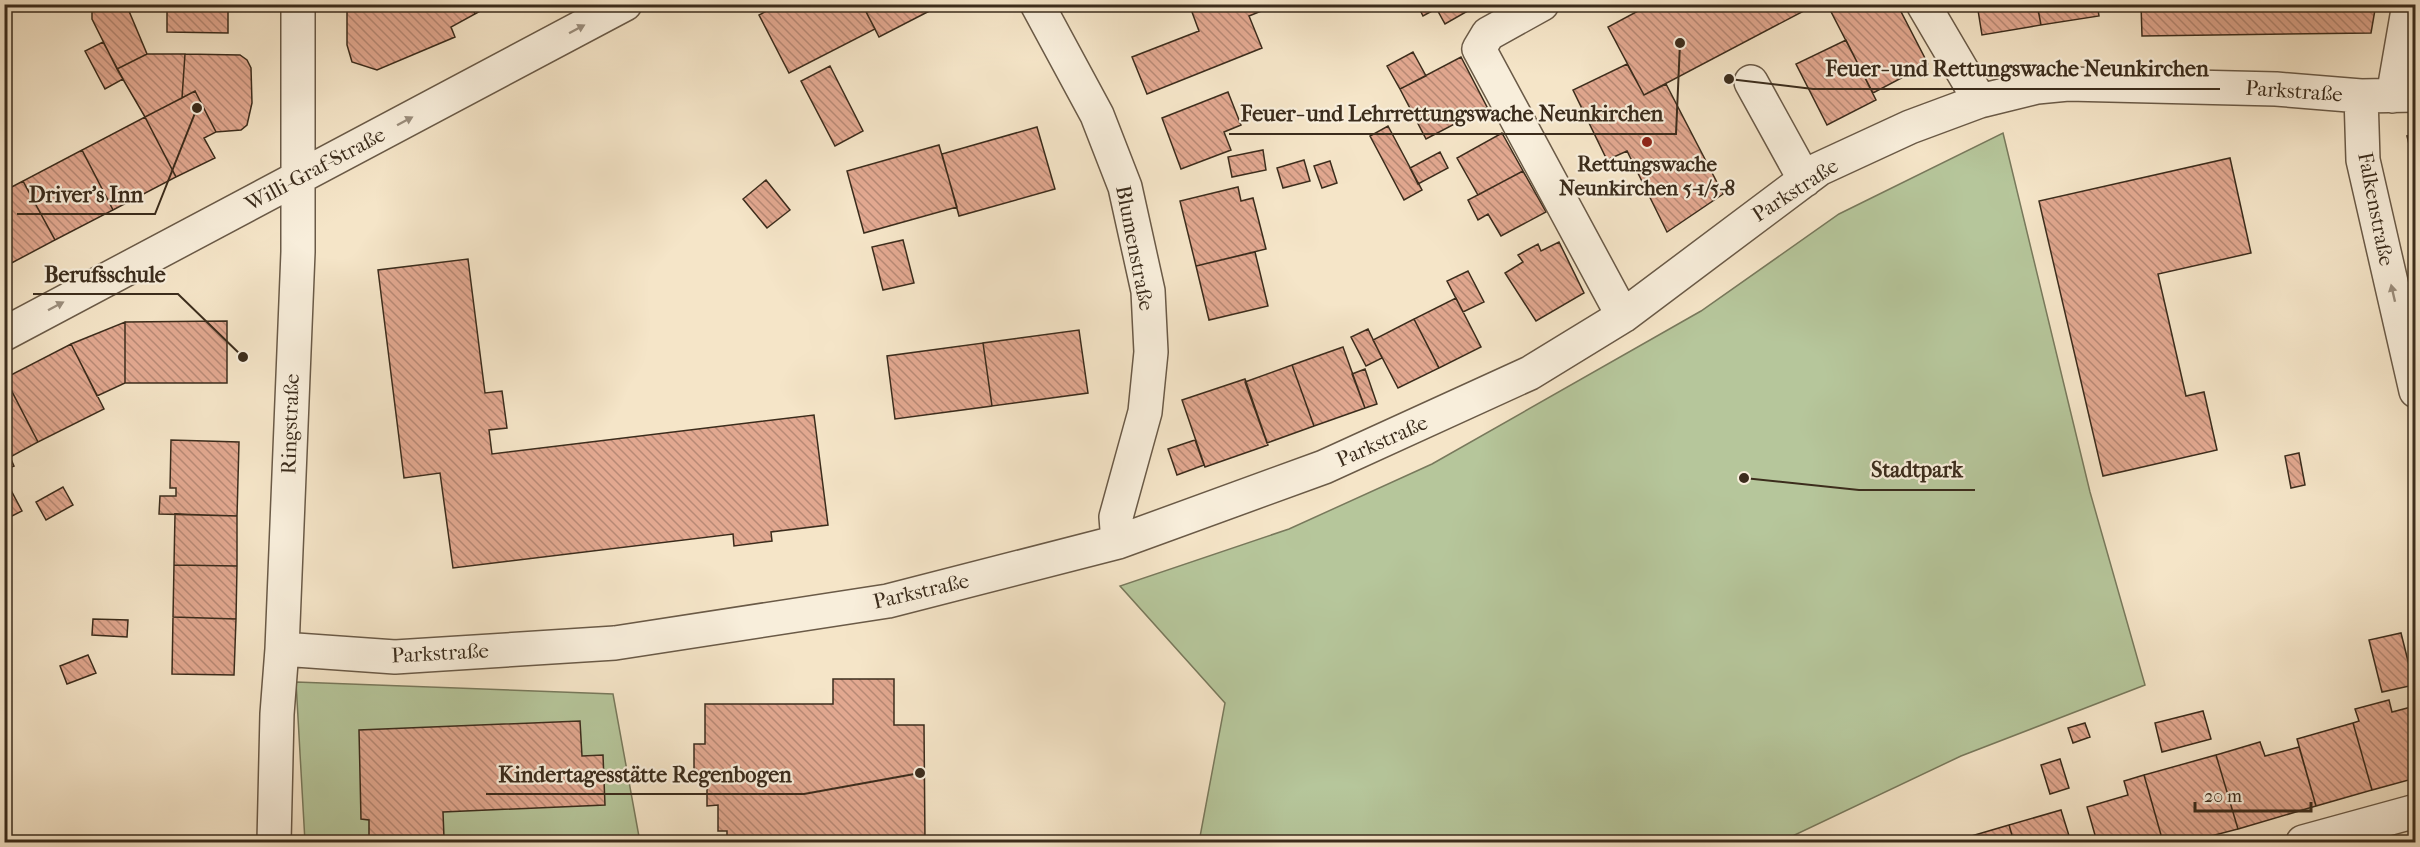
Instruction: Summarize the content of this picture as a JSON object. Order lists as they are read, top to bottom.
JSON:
{
  "streets": {
    "street": [
      "Parkstraße",
      "Willi-Graf-Straße",
      "Falkenstraße",
      "Blumenstraße",
      "Ringstraße"
    ]
  },
  "crossings": [
    ["Parkstraße", "Falkenstraße"],
    ["Parkstraße", "Blumenstraße"],
    ["Parkstraße", "Ringstraße"],
    ["Willi-Graf-Straße", "Ringstraße"]
  ],
  "one_way": ["Willi-Graf-Straße", "Falkenstraße"],
  "places": [
    "Feuer- und Lehrrettungswache Neunkirchen",
    "Feuer- und Rettungswache Neunkirchen",
    "Driver's Inn",
    "Rettungswache Neunkirchen 5-1/5-8",
    "Berufsschule",
    "Stadtpark",
    "Kindertagesstätte Regenbogen"
  ],
  "scale_bar": "20 m"
}
